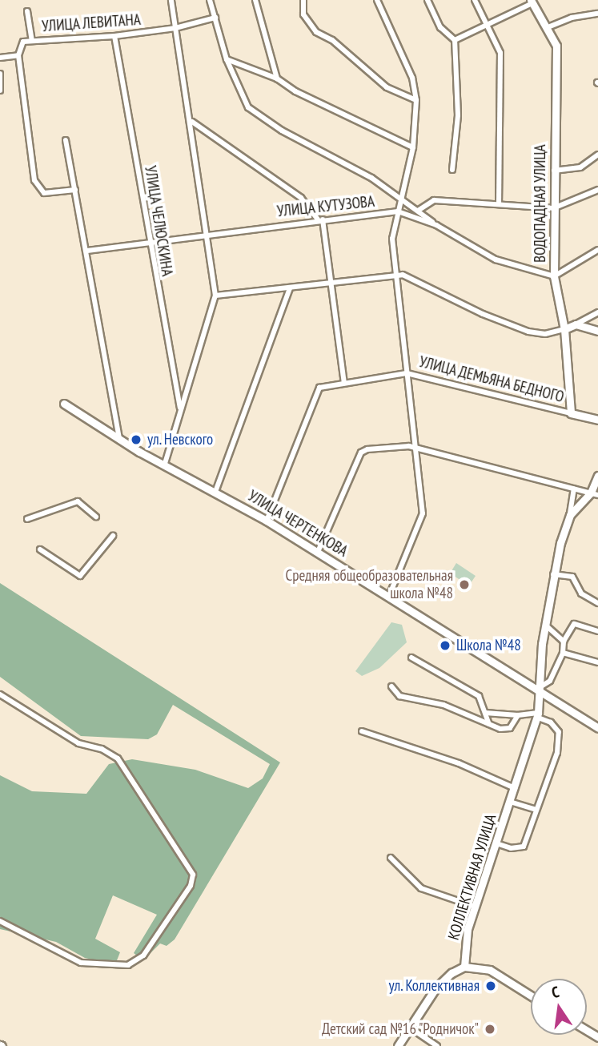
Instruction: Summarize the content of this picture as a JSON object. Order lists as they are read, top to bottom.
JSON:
{
  "streets": {
    "street": [
      "УЛИЦА ЛЕВИТАНА",
      "ВОДОПАДНАЯ УЛИЦА",
      "УЛИЦА КУТУЗОВА",
      "УЛИЦА ЧЕЛЮСКИНА",
      "УЛИЦА ДЕМЬЯНА БЕДНОГО",
      "УЛИЦА ЧЕРТЕНКОВА",
      "КОЛЛЕКТИВНАЯ УЛИЦА"
    ]
  },
  "crossings": [
    ["УЛИЦА ЛЕВИТАНА", "УЛИЦА ЧЕЛЮСКИНА"],
    ["ВОДОПАДНАЯ УЛИЦА", "УЛИЦА КУТУЗОВА"],
    ["ВОДОПАДНАЯ УЛИЦА", "УЛИЦА ДЕМЬЯНА БЕДНОГО"],
    ["УЛИЦА КУТУЗОВА", "УЛИЦА ЧЕЛЮСКИНА"],
    ["УЛИЦА ДЕМЬЯНА БЕДНОГО", "УЛИЦА ЧЕРТЕНКОВА"],
    ["УЛИЦА ЧЕРТЕНКОВА", "КОЛЛЕКТИВНАЯ УЛИЦА"]
  ],
  "places": [
    "ул. Невского",
    "Средняя общеобразовательная школа №48",
    "Школа №48",
    "ул. Коллективная",
    "Детский сад №16 \"Родничок\""
  ],
  "north": "top"
}
